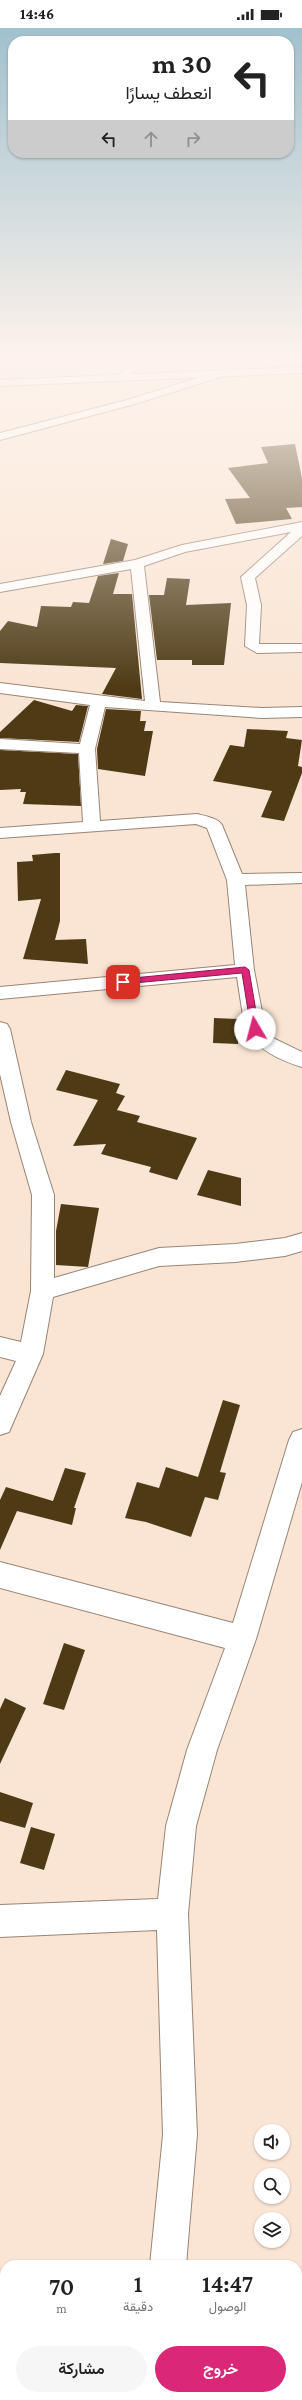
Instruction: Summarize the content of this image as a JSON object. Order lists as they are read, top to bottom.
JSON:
{
  "page": {
    "status": "14:46",
    "turn": ["30 m", "انعطف يسارًا"],
    "eta": [
      "14:47",
      "الوصول",
      "1",
      "دقيقة",
      "70",
      "m"
    ],
    "buttons": ["خروج", "مشاركة"]
  }
}
